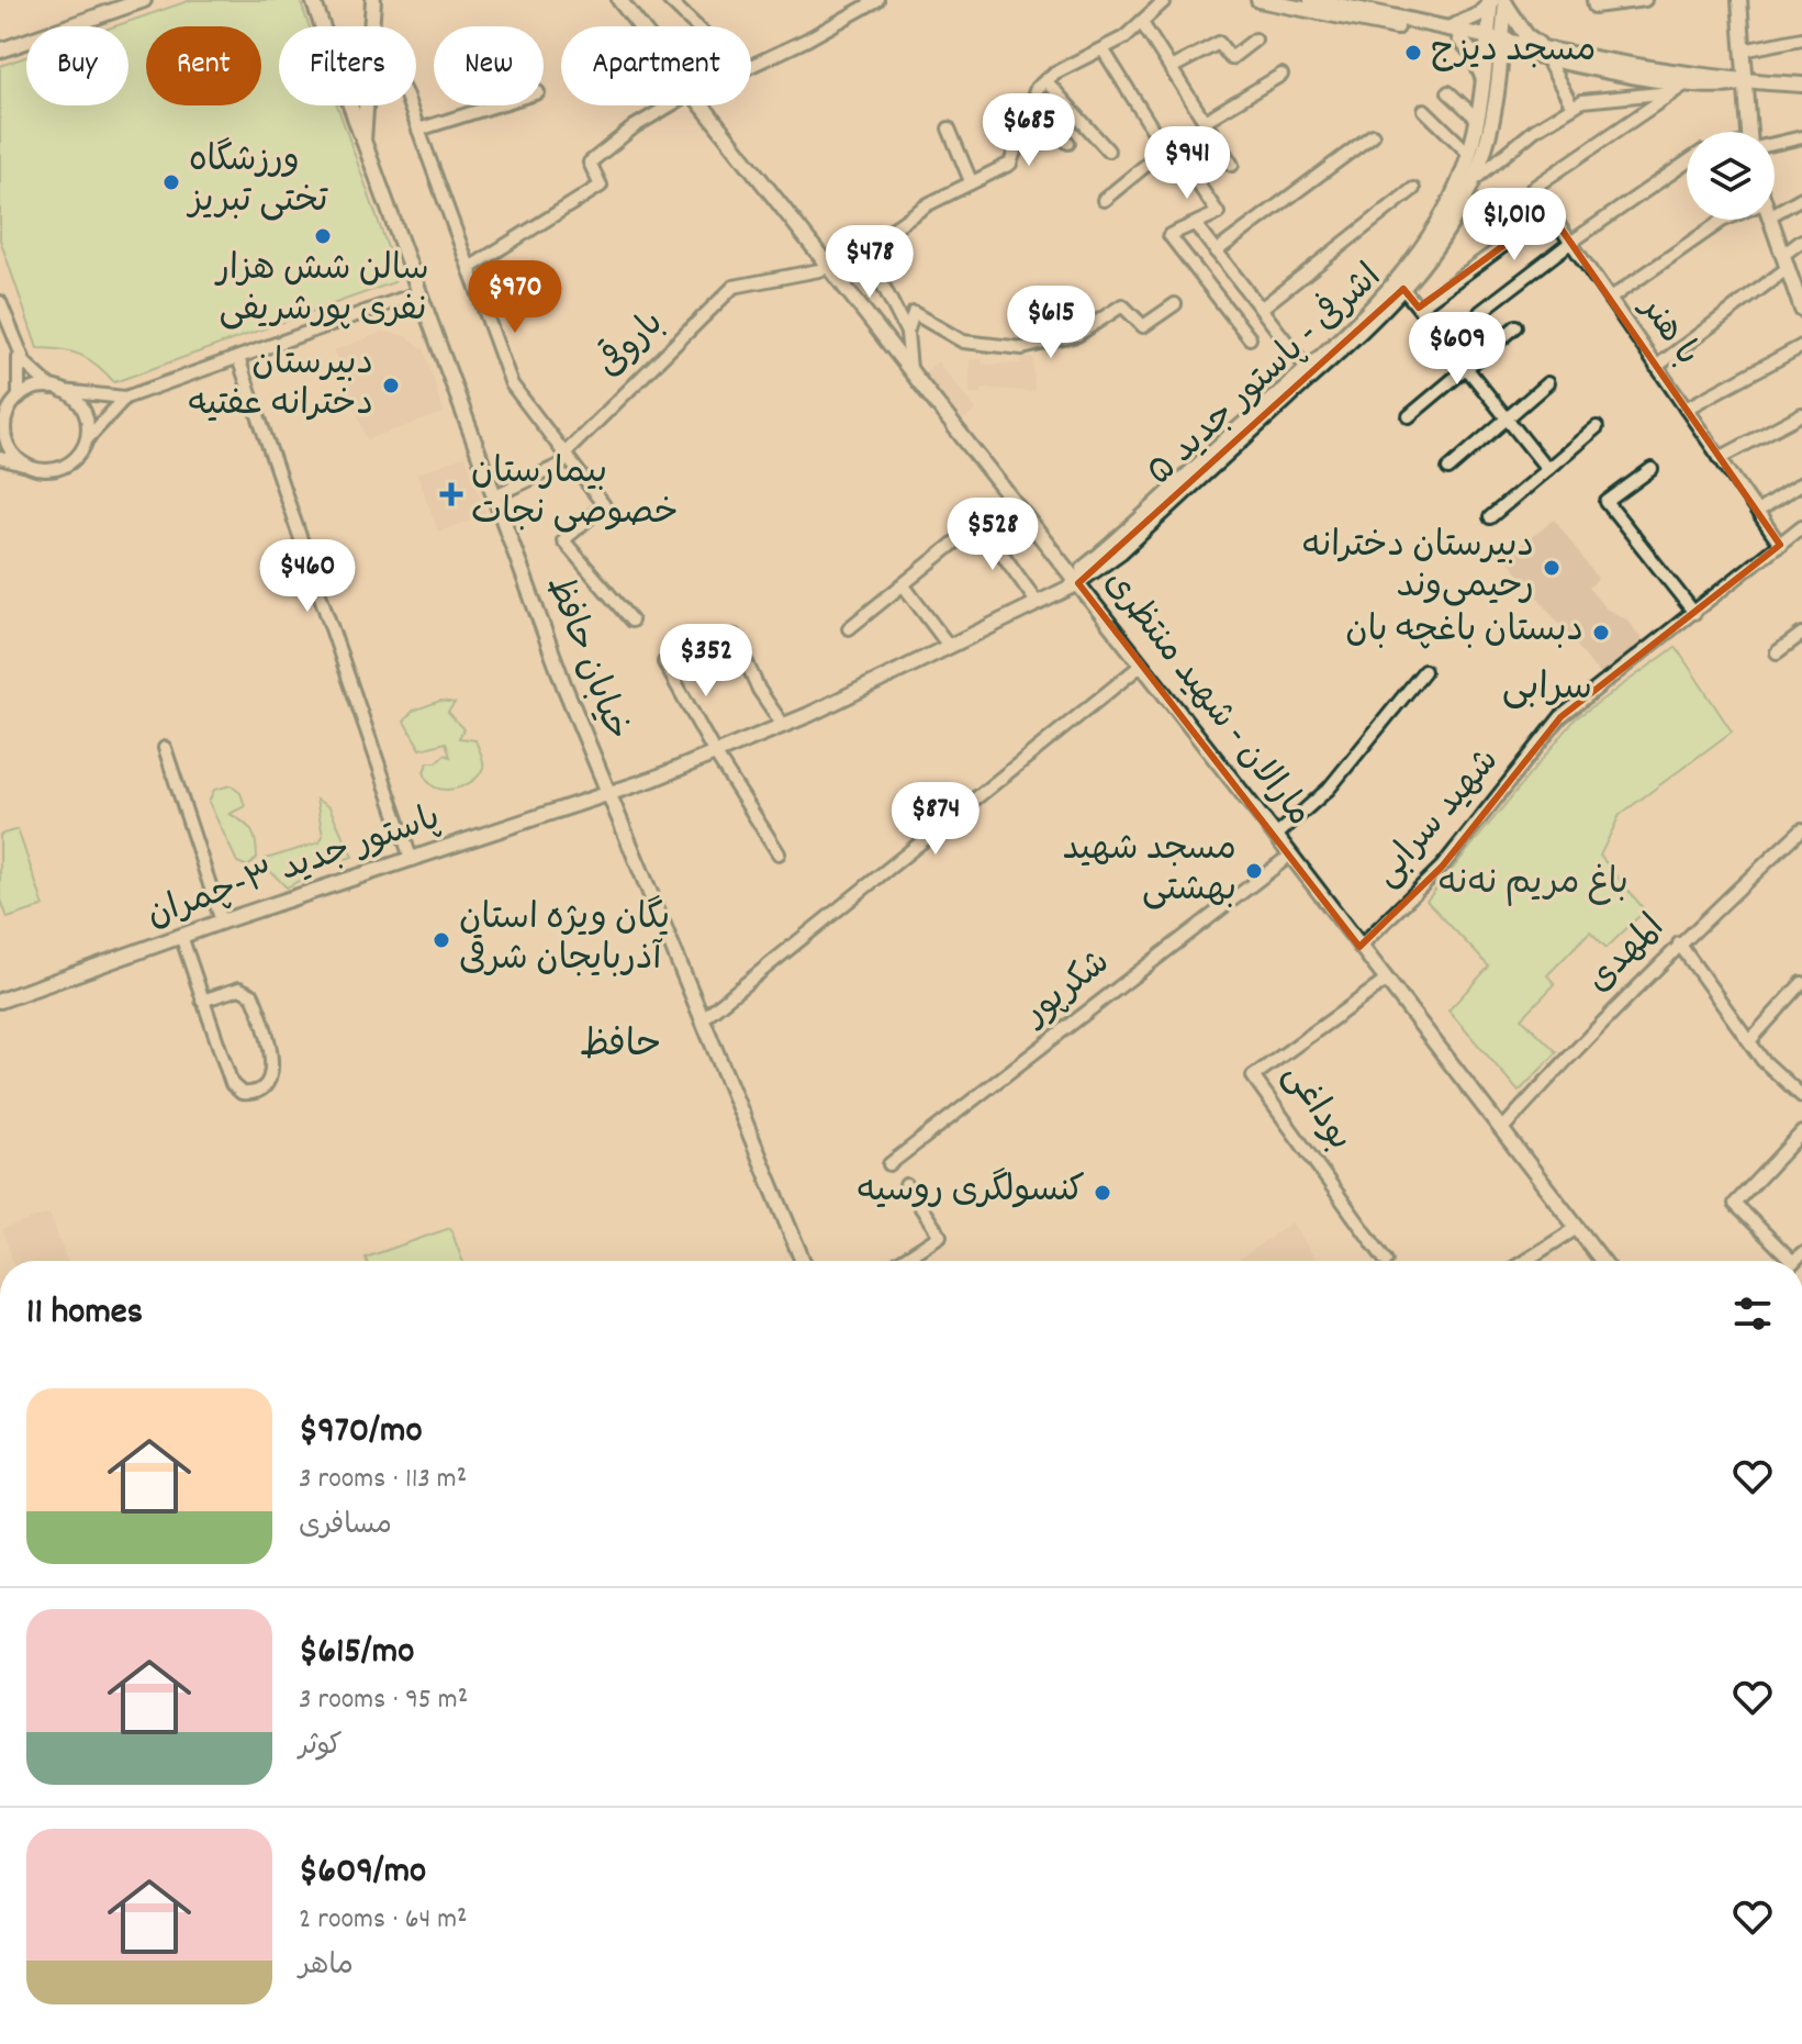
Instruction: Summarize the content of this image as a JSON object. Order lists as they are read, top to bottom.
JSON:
{
  "streets": {
    "main road": [
      "اشرفی - پاستور جدید ۵",
      "خیابان حافظ",
      "مارالان - شهید منتظری",
      "پاستور جدید ۳-چمران"
    ],
    "street": [
      "با هنر",
      "باروقی",
      "شهید سرابی",
      "المهدی",
      "شکرپور",
      "بوداغی"
    ]
  },
  "crossings": [
    ["با هنر", "شهید سرابی"],
    ["باروقی", "خیابان حافظ"],
    ["باروقی", "مارالان - شهید منتظری"],
    ["اشرفی - پاستور جدید ۵", "مارالان - شهید منتظری"],
    ["اشرفی - پاستور جدید ۵", "پاستور جدید ۳-چمران"],
    ["خیابان حافظ", "پاستور جدید ۳-چمران"],
    ["مارالان - شهید منتظری", "شهید سرابی"],
    ["مارالان - شهید منتظری", "المهدی"],
    ["مارالان - شهید منتظری", "بوداغی"]
  ],
  "districts": ["سرابی", "حافظ"],
  "parks": ["باغ مریم نه‌نه"],
  "places": {
    "other": [
      "مسجد دیزج",
      "ورزشگاه تختی تبریز",
      "سالن شش هزار نفری پورشریفی",
      "دبیرستان دخترانه عفتیه",
      "دبیرستان دخترانه رحیمی‌وند",
      "دبستان باغچه بان",
      "مسجد شهید بهشتی",
      "یگان ویژه استان آذربایجان شرقی",
      "کنسولگری روسیه"
    ],
    "health": ["بیمارستان خصوصی نجات"]
  },
  "page": {
    "chip": [
      "Buy",
      "Rent",
      "Filters",
      "New",
      "Apartment"
    ],
    "price": [
      "$685",
      "$941",
      "$1,010",
      "$478",
      "$970",
      "$615",
      "$609",
      "$528",
      "$460",
      "$352",
      "$874"
    ],
    "heading": "11 homes",
    "list": [
      {
        "name": "$970/mo",
        "note": "3 rooms · 113 m² · مسافری"
      },
      {
        "name": "$615/mo",
        "note": "3 rooms · 95 m² · کوثر"
      },
      {
        "name": "$609/mo",
        "note": "2 rooms · 64 m² · ماهر"
      }
    ]
  }
}
